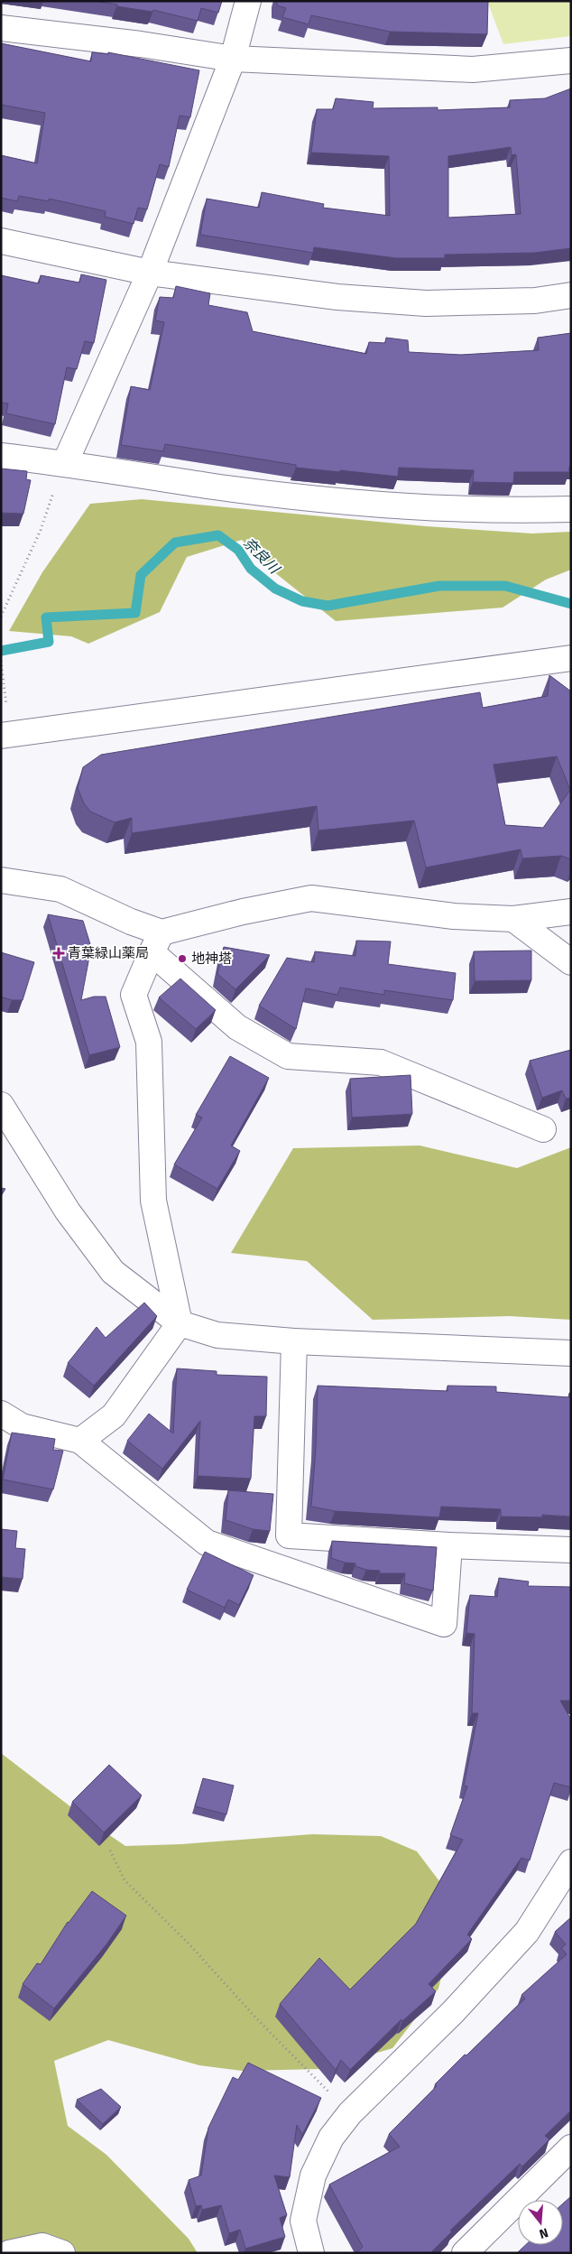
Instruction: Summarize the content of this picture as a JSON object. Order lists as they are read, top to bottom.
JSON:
{
  "water": ["奈良川"],
  "places": {
    "health": ["青葉緑山薬局"],
    "other": ["地神塔"]
  },
  "north": "bottom"
}
